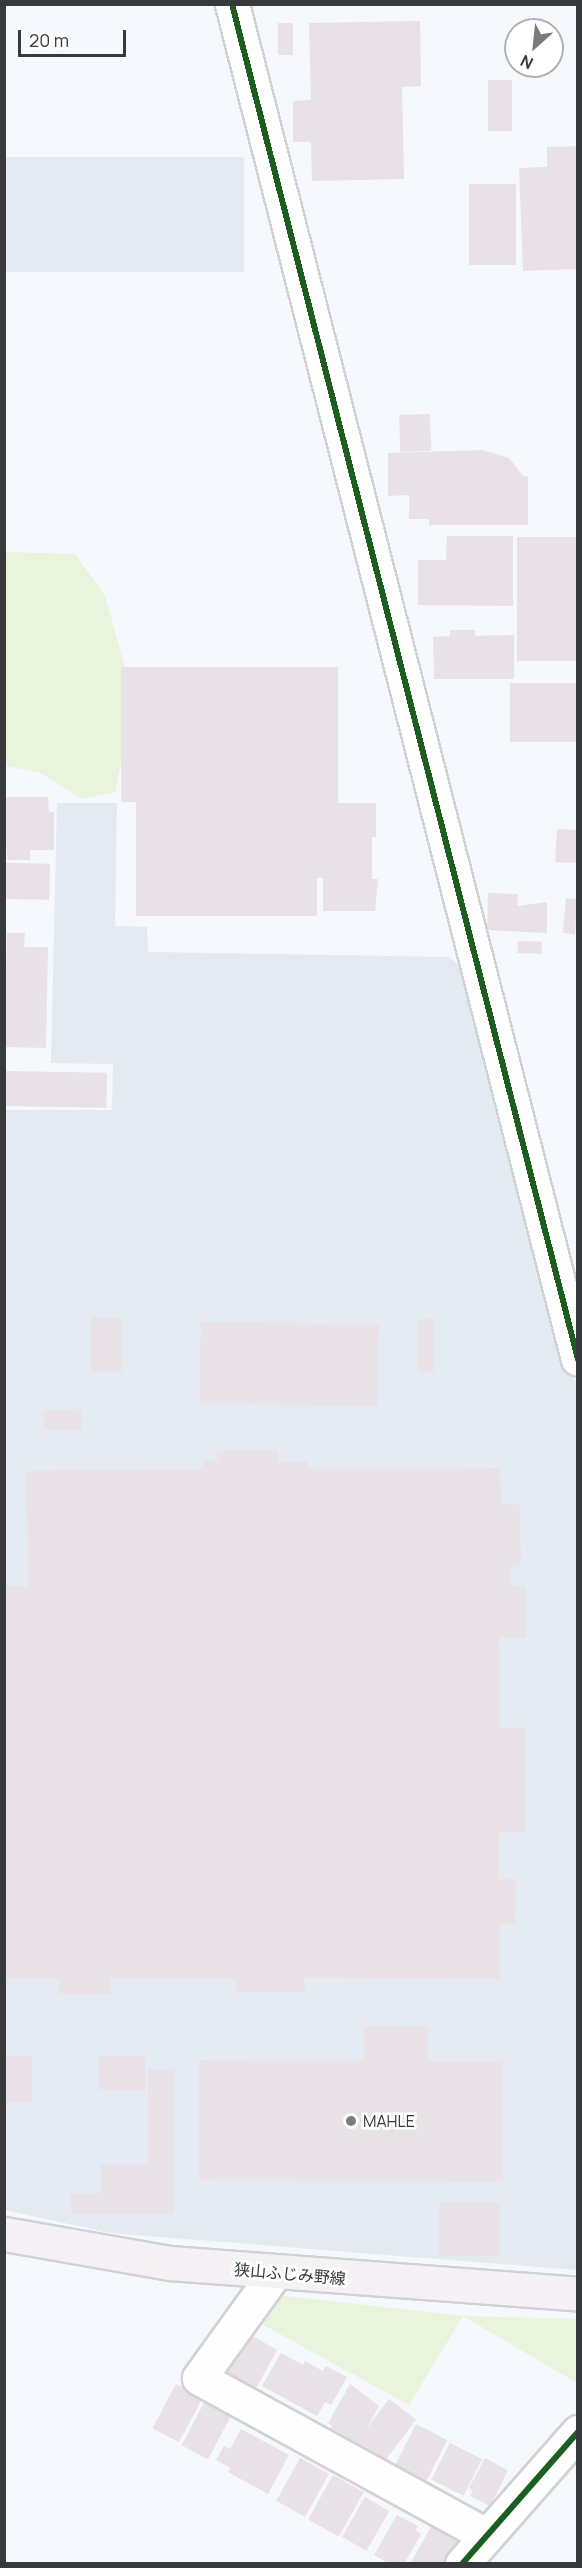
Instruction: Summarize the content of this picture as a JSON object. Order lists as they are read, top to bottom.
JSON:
{
  "streets": {
    "main road": ["狭山ふじみ野線"]
  },
  "places": ["MAHLE"],
  "scale_bar": "20 m",
  "north": "bottom left"
}
